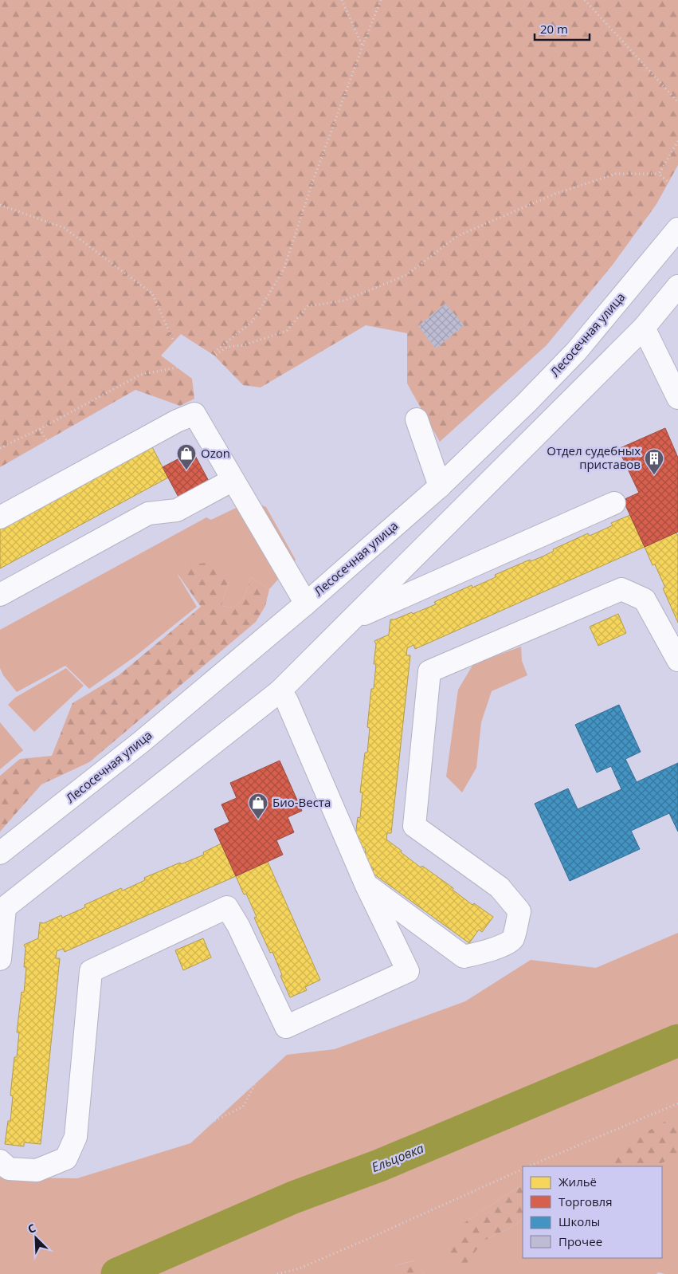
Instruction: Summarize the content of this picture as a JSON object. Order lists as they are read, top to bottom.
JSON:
{
  "streets": {
    "street": ["Лесосечная улица"]
  },
  "water": ["Ельцовка"],
  "places": {
    "shop": ["Ozon", "Био-Веста"],
    "building": ["Отдел судебных приставов"]
  },
  "legend": [
    "Жильё",
    "Торговля",
    "Школы",
    "Прочее"
  ],
  "scale_bar": "20 m",
  "north": "top left"
}
